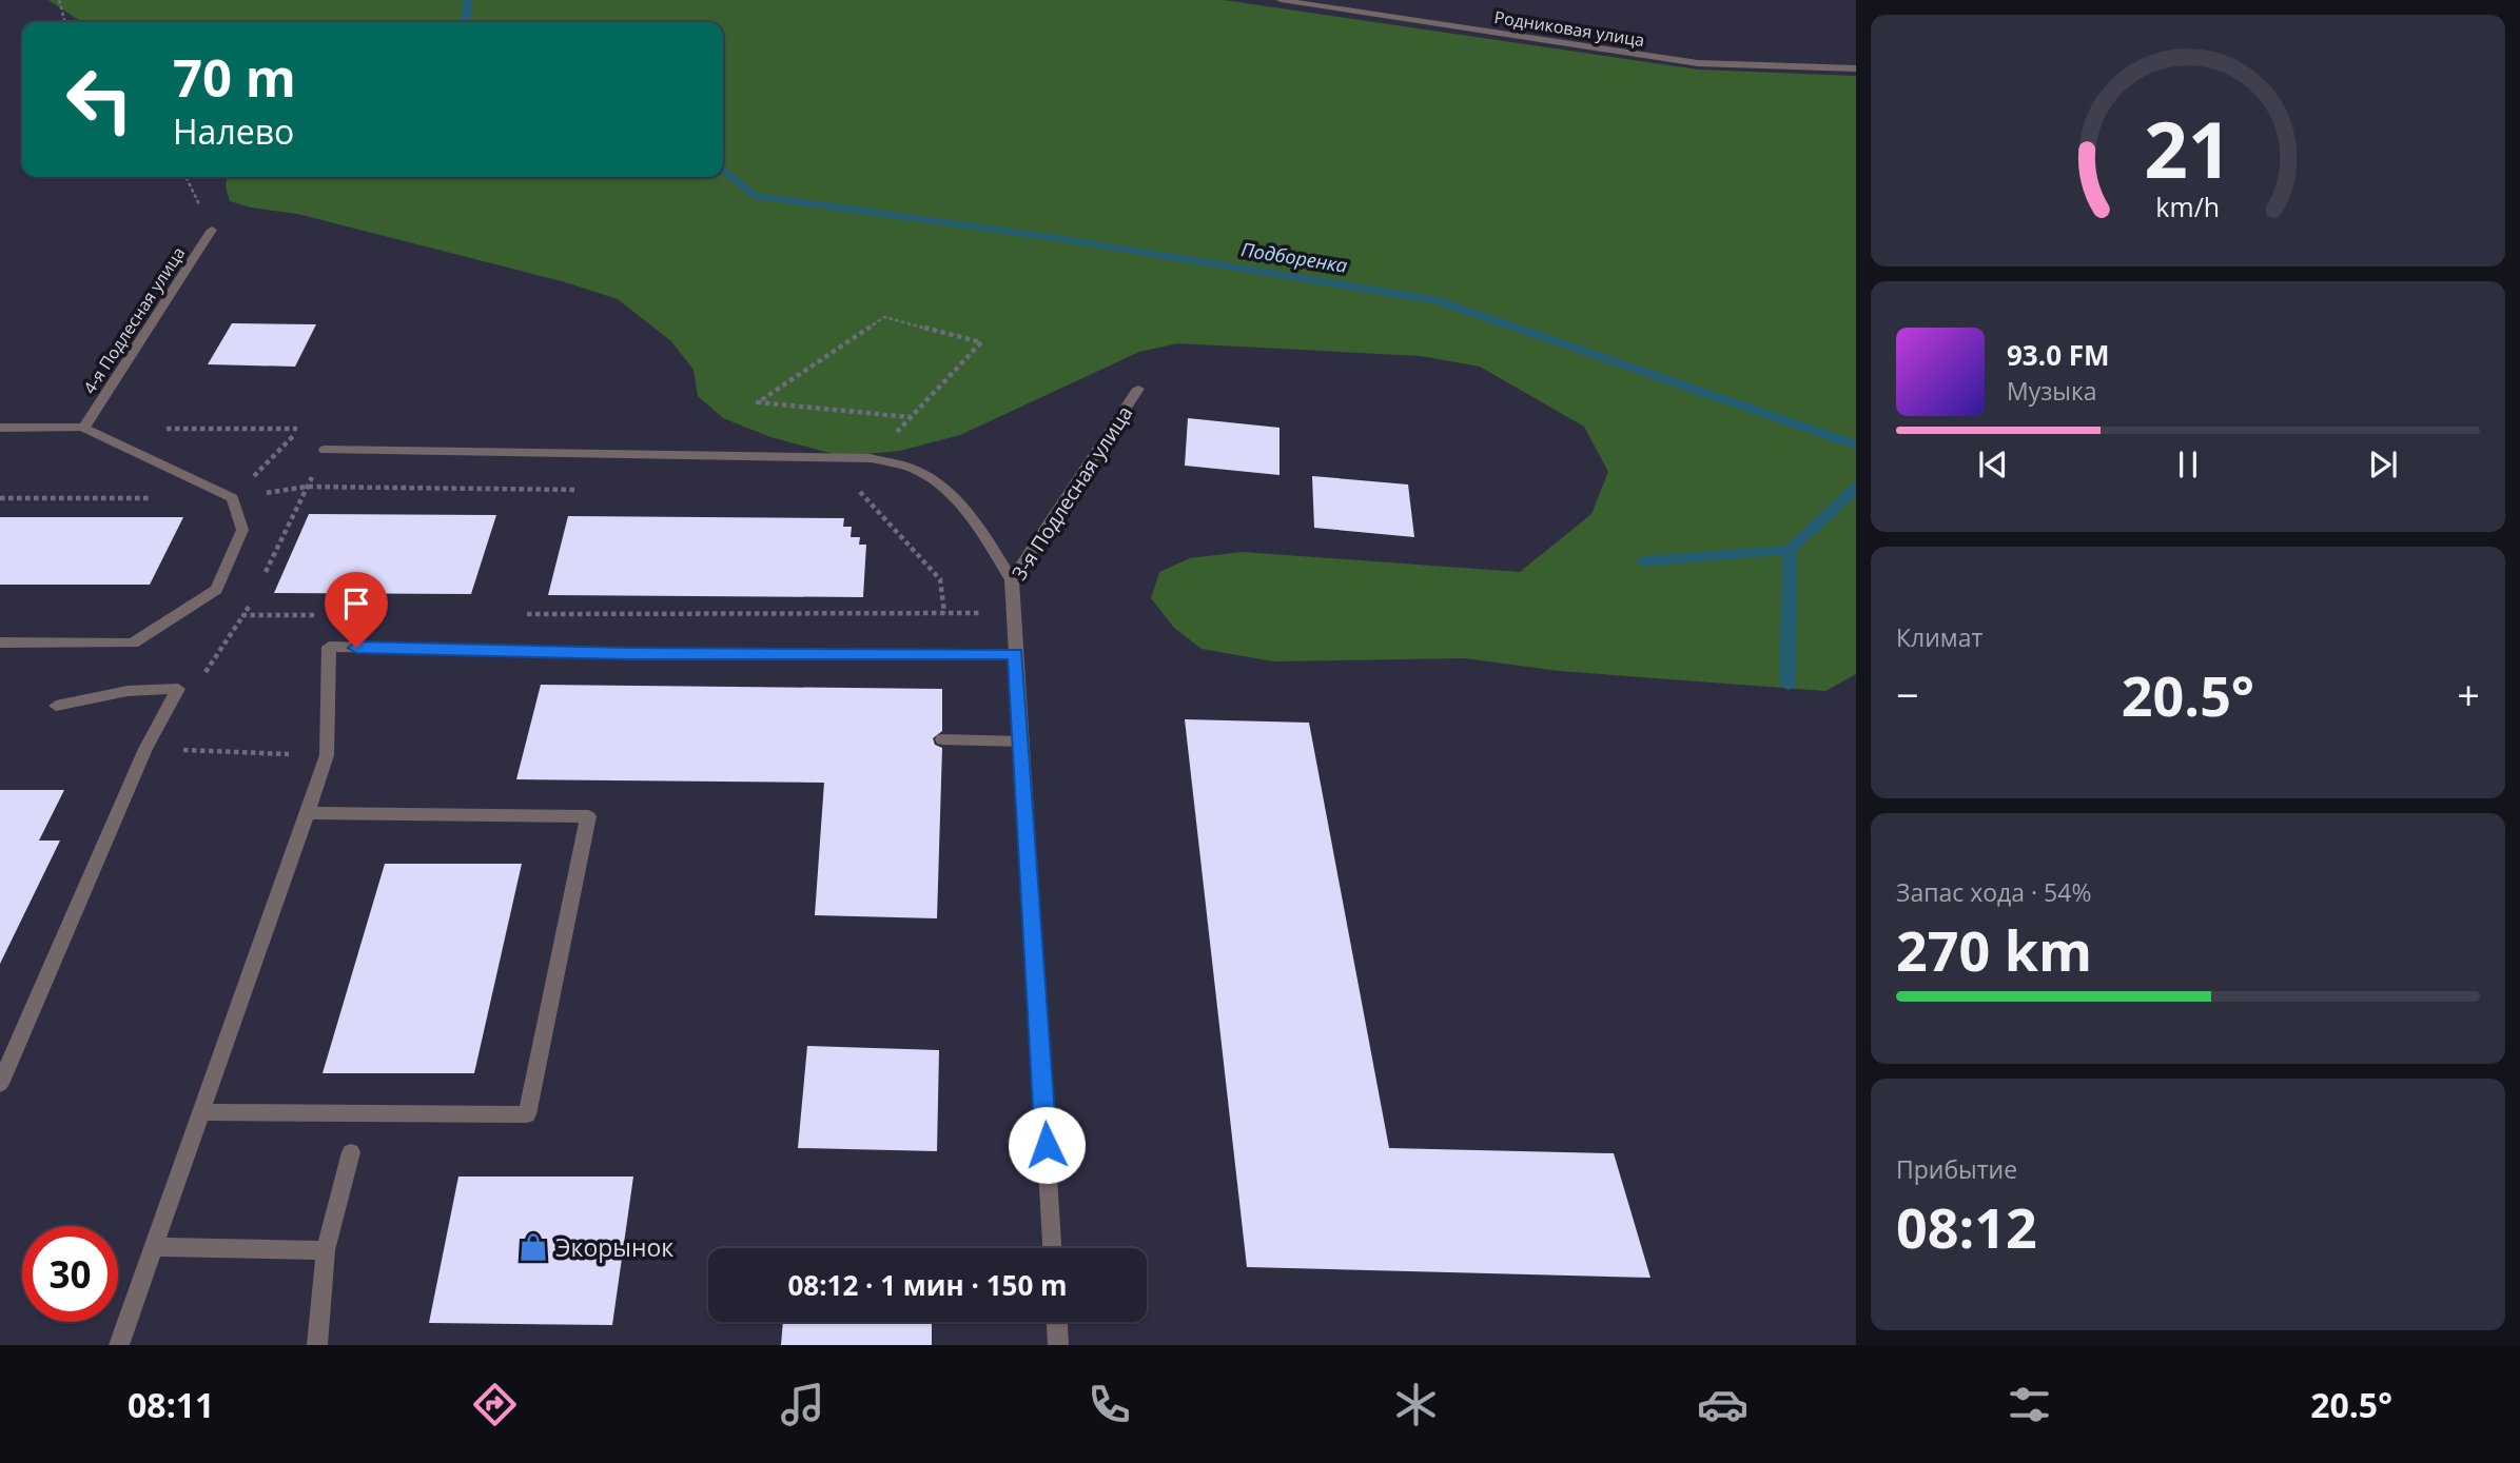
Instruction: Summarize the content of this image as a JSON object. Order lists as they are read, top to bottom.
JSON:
{
  "streets": {
    "street": ["Родниковая улица", "4-я Подлесная улица", "3-я Подлесная улица"]
  },
  "water": ["Подборенка"],
  "places": {
    "shop": ["Экорынок"]
  },
  "page": {
    "turn": ["70 m", "Налево"],
    "song": ["93.0 FM", "Музыка"],
    "tile": [
      "Климат",
      ["Запас хода · 54%", "270 km"],
      ["Прибытие", "08:12"]
    ],
    "heat": ["−", "20.5°", "+"],
    "limit": "30",
    "trip": "08:12 · 1 мин · 150 m",
    "tabs": ["08:11", "20.5°"],
    "gauge": ["21", "km/h"]
  }
}
